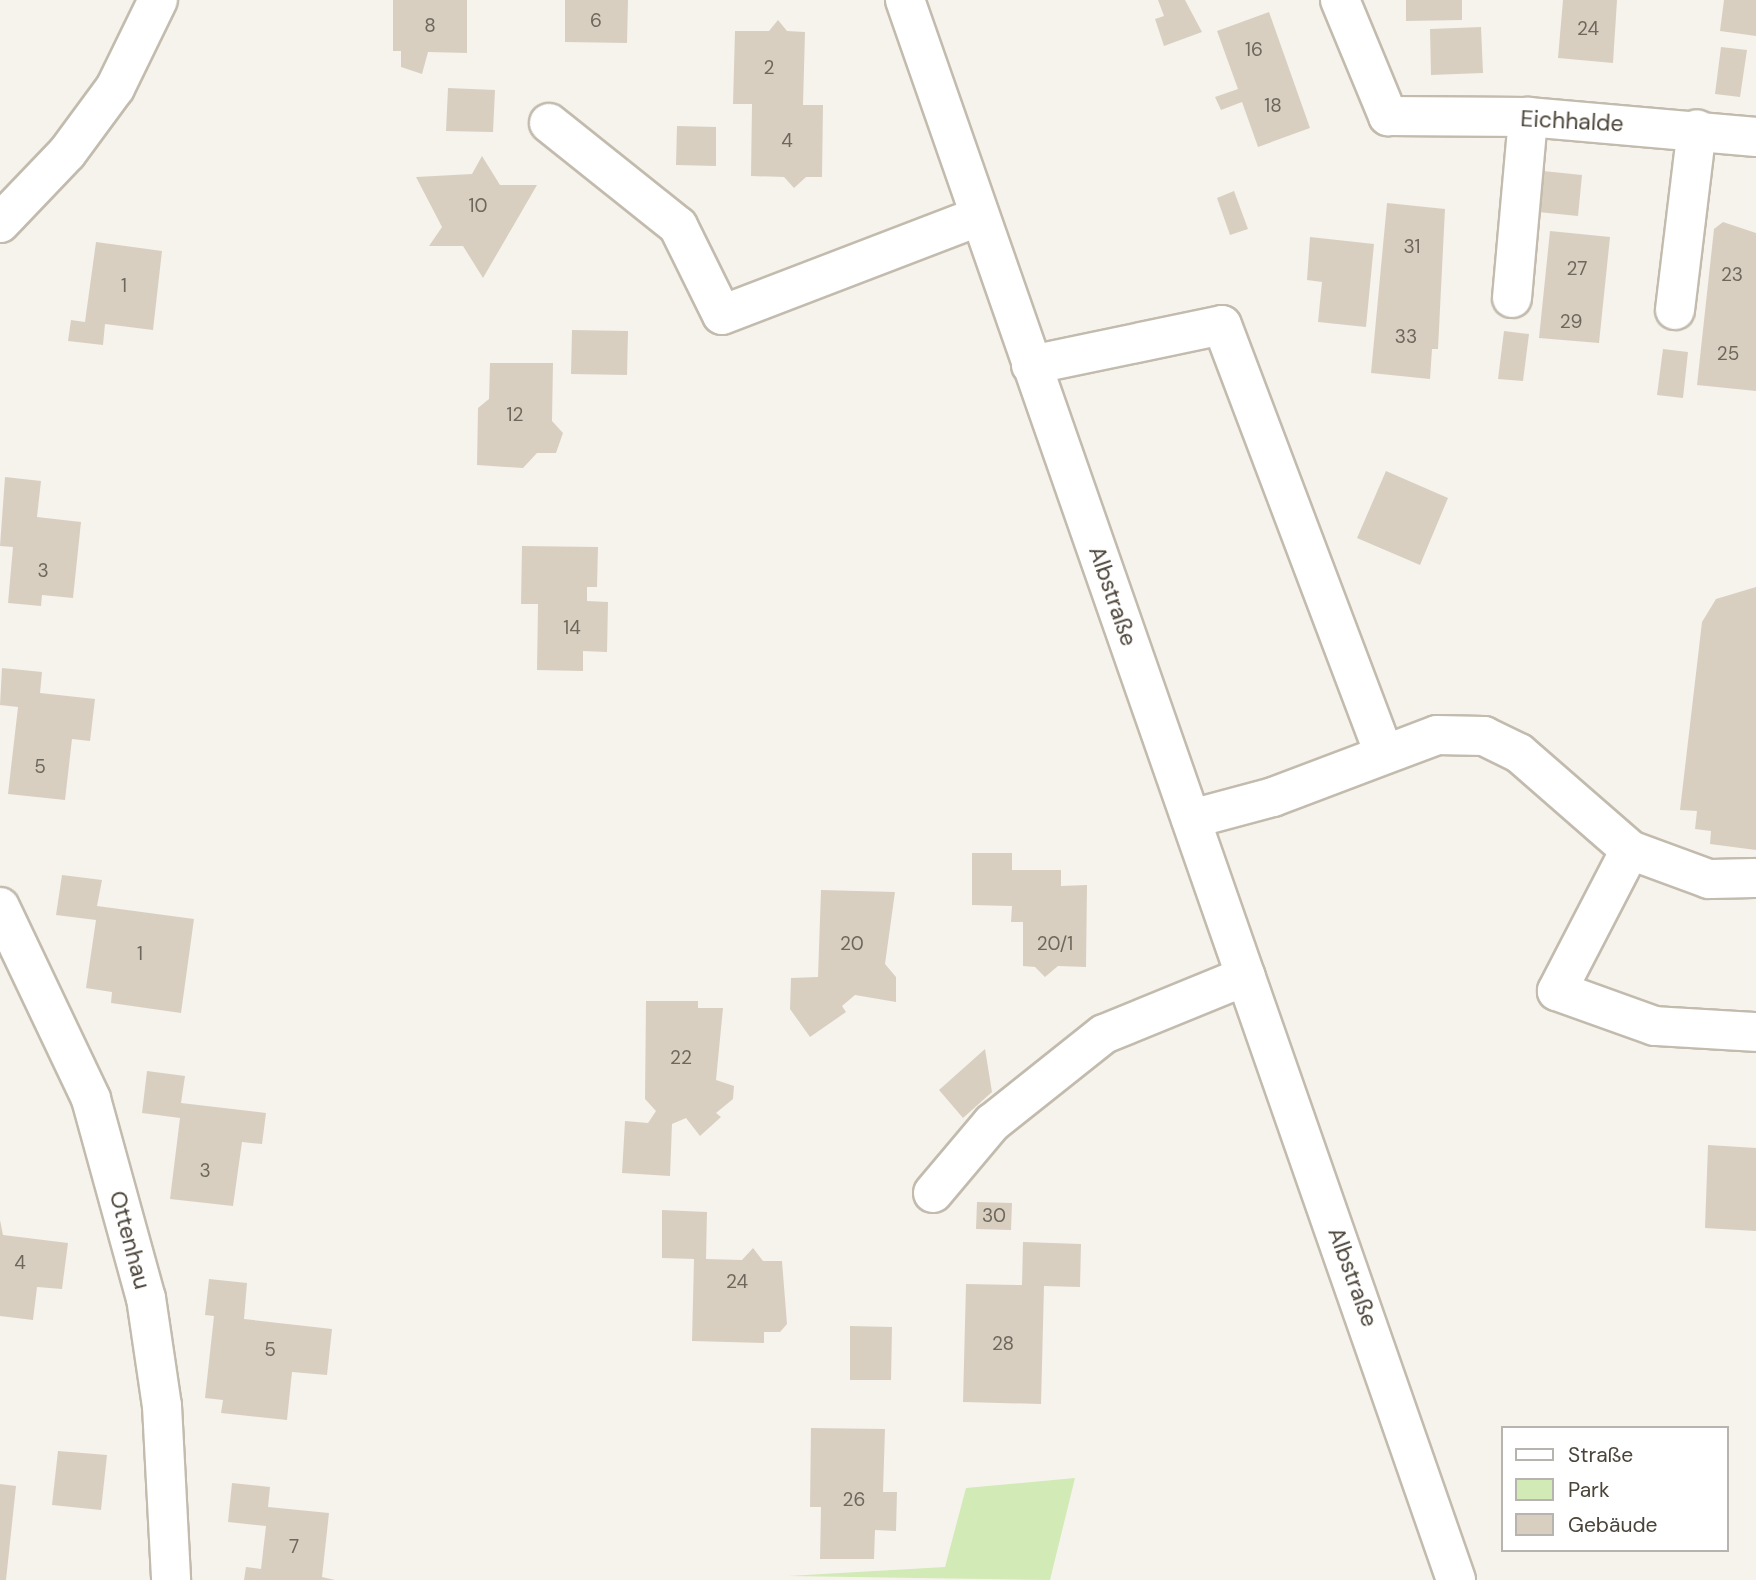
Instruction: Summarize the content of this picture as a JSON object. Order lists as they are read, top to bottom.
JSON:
{
  "streets": {
    "street": ["Eichhalde", "Albstraße", "Ottenhau"]
  },
  "house_numbers": [
    "6",
    "8",
    "24",
    "16",
    "2",
    "18",
    "4",
    "10",
    "31",
    "27",
    "23",
    "1",
    "29",
    "33",
    "25",
    "12",
    "3",
    "14",
    "5",
    "20",
    "20/1",
    "1",
    "22",
    "3",
    "30",
    "4",
    "24",
    "28",
    "5",
    "26",
    "7"
  ],
  "legend": ["Straße", "Park", "Gebäude"]
}
